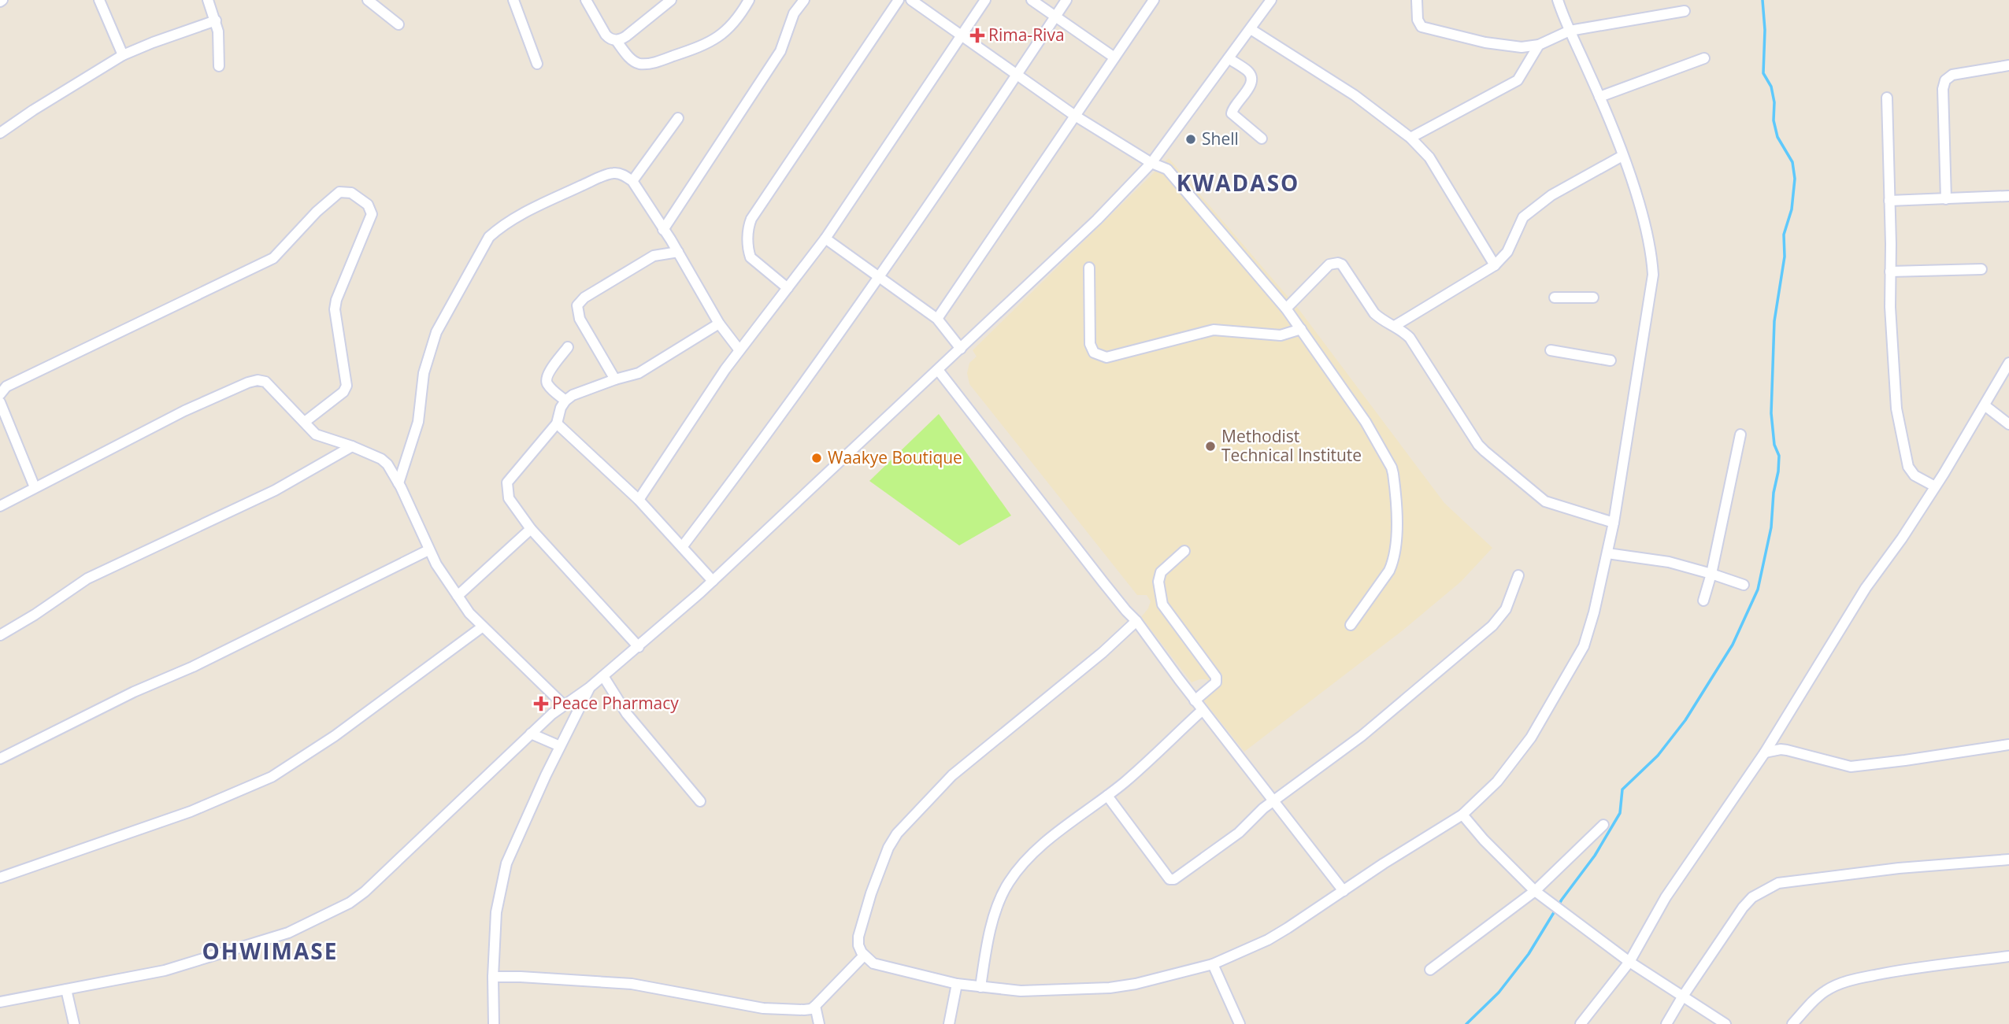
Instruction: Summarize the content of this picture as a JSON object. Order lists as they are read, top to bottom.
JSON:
{
  "districts": ["KWADASO", "OHWIMASE"],
  "places": {
    "health": ["Rima-Riva", "Peace Pharmacy"],
    "other": ["Shell", "Methodist Technical Institute", "Waakye Boutique"]
  }
}
